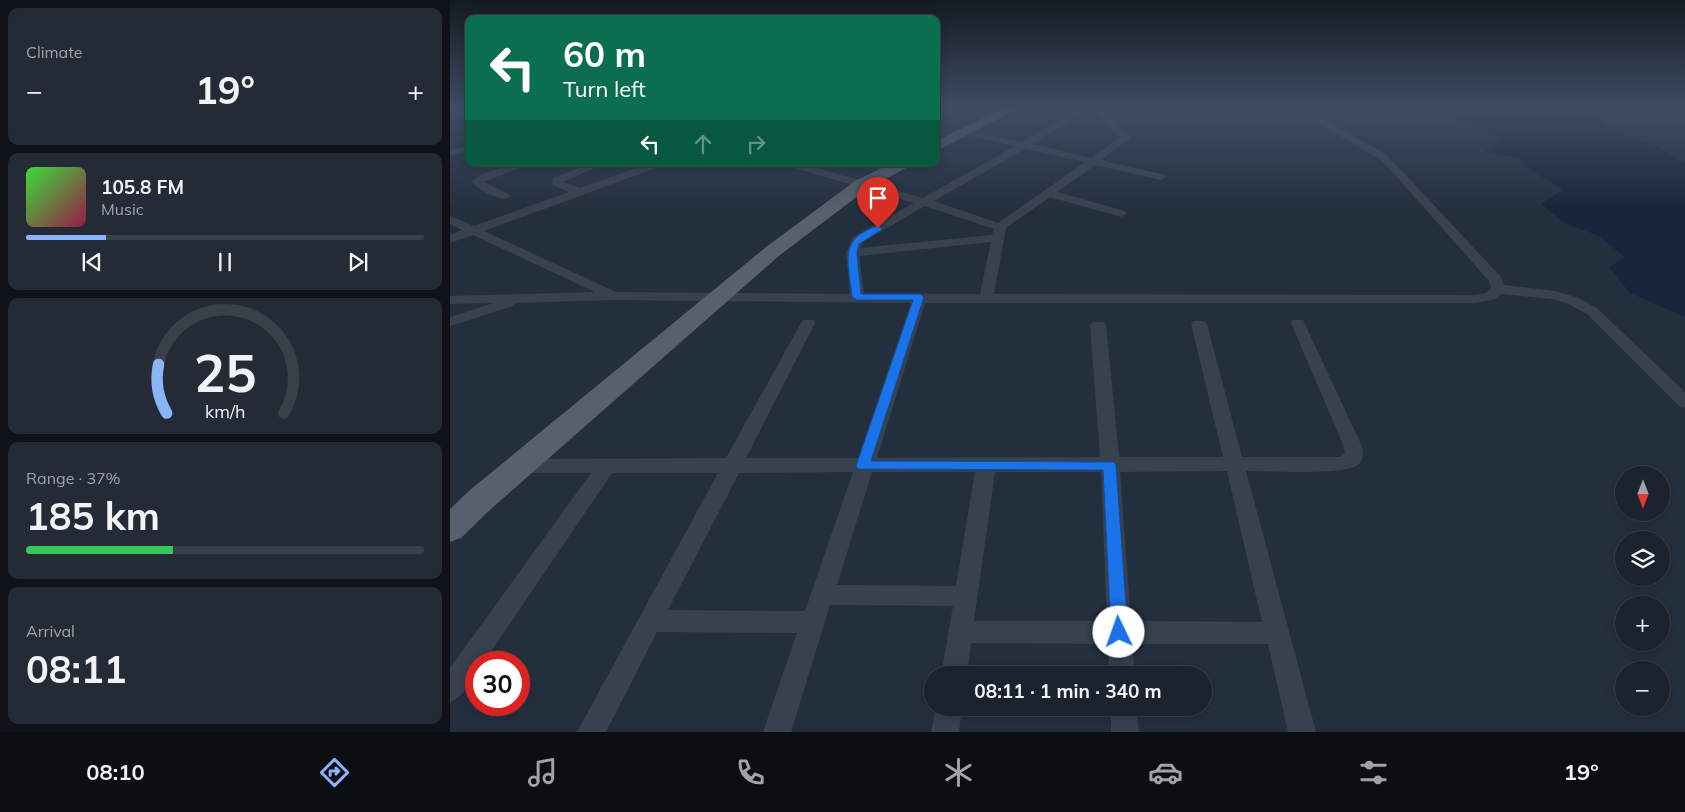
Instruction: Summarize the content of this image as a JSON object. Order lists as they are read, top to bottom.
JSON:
{
  "north": "bottom",
  "page": {
    "tile": [
      "Climate",
      ["Range · 37%", "185 km"],
      ["Arrival", "08:11"]
    ],
    "turn": ["60 m", "Turn left"],
    "heat": ["−", "19°", "+"],
    "song": ["105.8 FM", "Music"],
    "map_buttons": ["+", "−"],
    "limit": "30",
    "trip": "08:11 · 1 min · 340 m",
    "tabs": ["08:10", "19°"],
    "gauge": ["25", "km/h"]
  }
}
